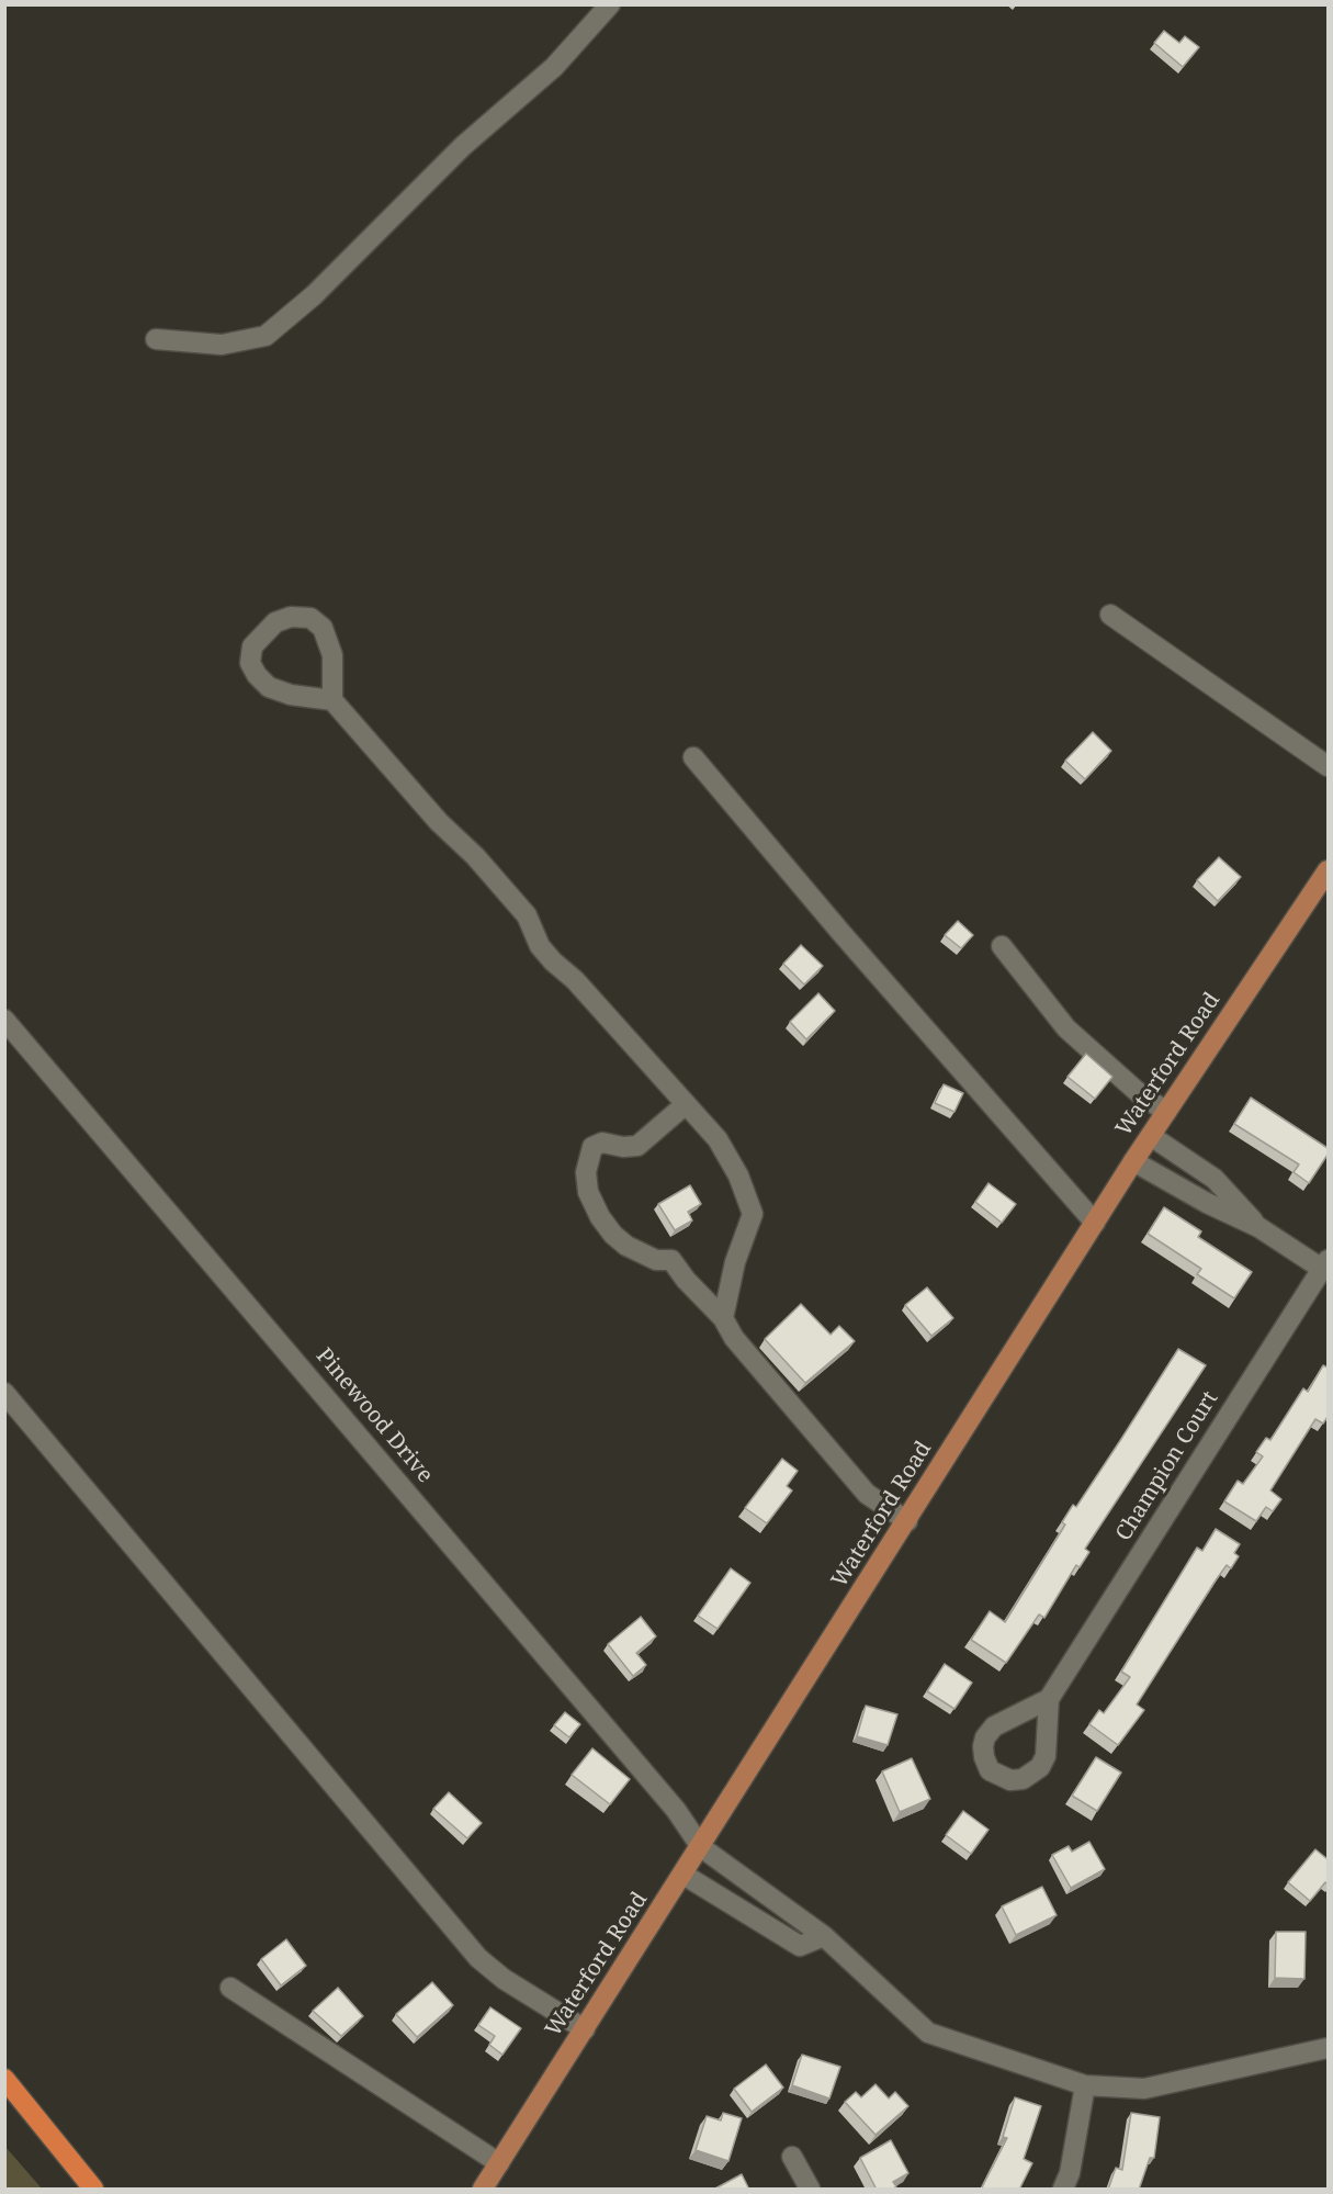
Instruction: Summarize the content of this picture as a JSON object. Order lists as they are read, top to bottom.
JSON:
{
  "streets": {
    "main road": ["Waterford Road"],
    "street": ["Pinewood Drive", "Champion Court"]
  },
  "crossings": [
    ["Waterford Road", "Pinewood Drive"]
  ]
}
